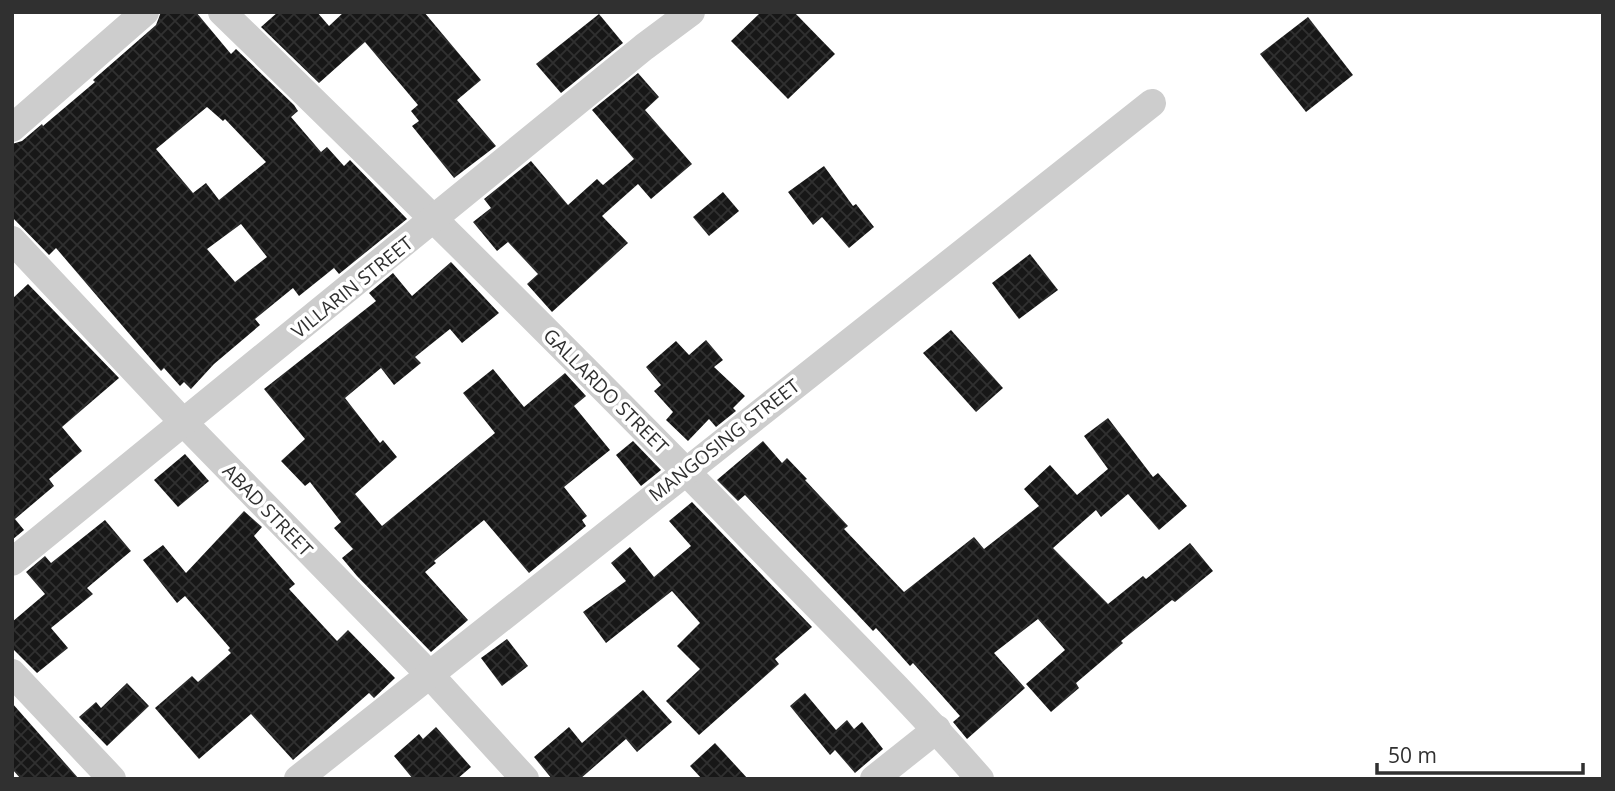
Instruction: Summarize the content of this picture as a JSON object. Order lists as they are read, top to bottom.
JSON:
{
  "streets": {
    "street": [
      "VILLARIN STREET",
      "GALLARDO STREET",
      "MANGOSING STREET",
      "ABAD STREET"
    ]
  },
  "crossings": [
    ["VILLARIN STREET", "GALLARDO STREET"],
    ["VILLARIN STREET", "ABAD STREET"],
    ["GALLARDO STREET", "MANGOSING STREET"],
    ["MANGOSING STREET", "ABAD STREET"]
  ],
  "scale_bar": "50 m"
}
